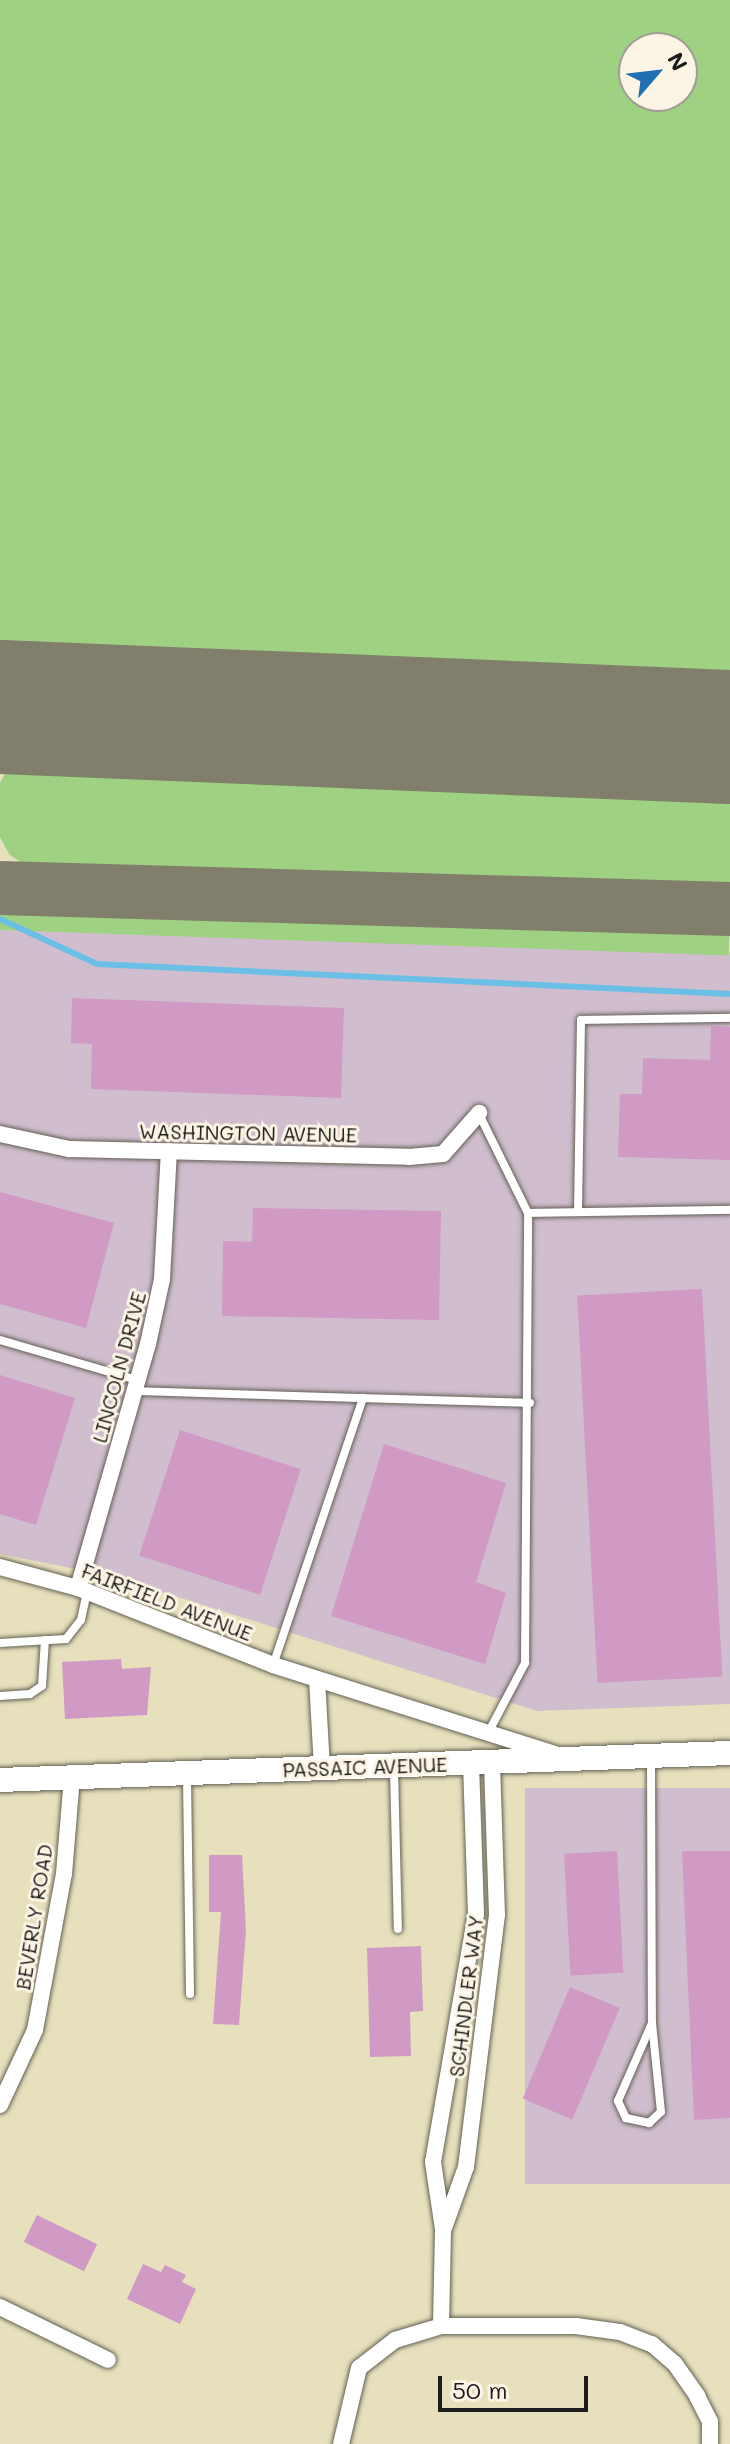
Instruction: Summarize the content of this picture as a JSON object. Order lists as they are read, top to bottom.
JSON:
{
  "streets": {
    "main road": ["PASSAIC AVENUE"],
    "street": [
      "WASHINGTON AVENUE",
      "LINCOLN DRIVE",
      "FAIRFIELD AVENUE",
      "BEVERLY ROAD",
      "SCHINDLER WAY"
    ]
  },
  "crossings": [
    ["WASHINGTON AVENUE", "LINCOLN DRIVE"],
    ["LINCOLN DRIVE", "FAIRFIELD AVENUE"],
    ["FAIRFIELD AVENUE", "PASSAIC AVENUE"],
    ["PASSAIC AVENUE", "BEVERLY ROAD"],
    ["PASSAIC AVENUE", "SCHINDLER WAY"]
  ],
  "scale_bar": "50 m",
  "north": "top right"
}
